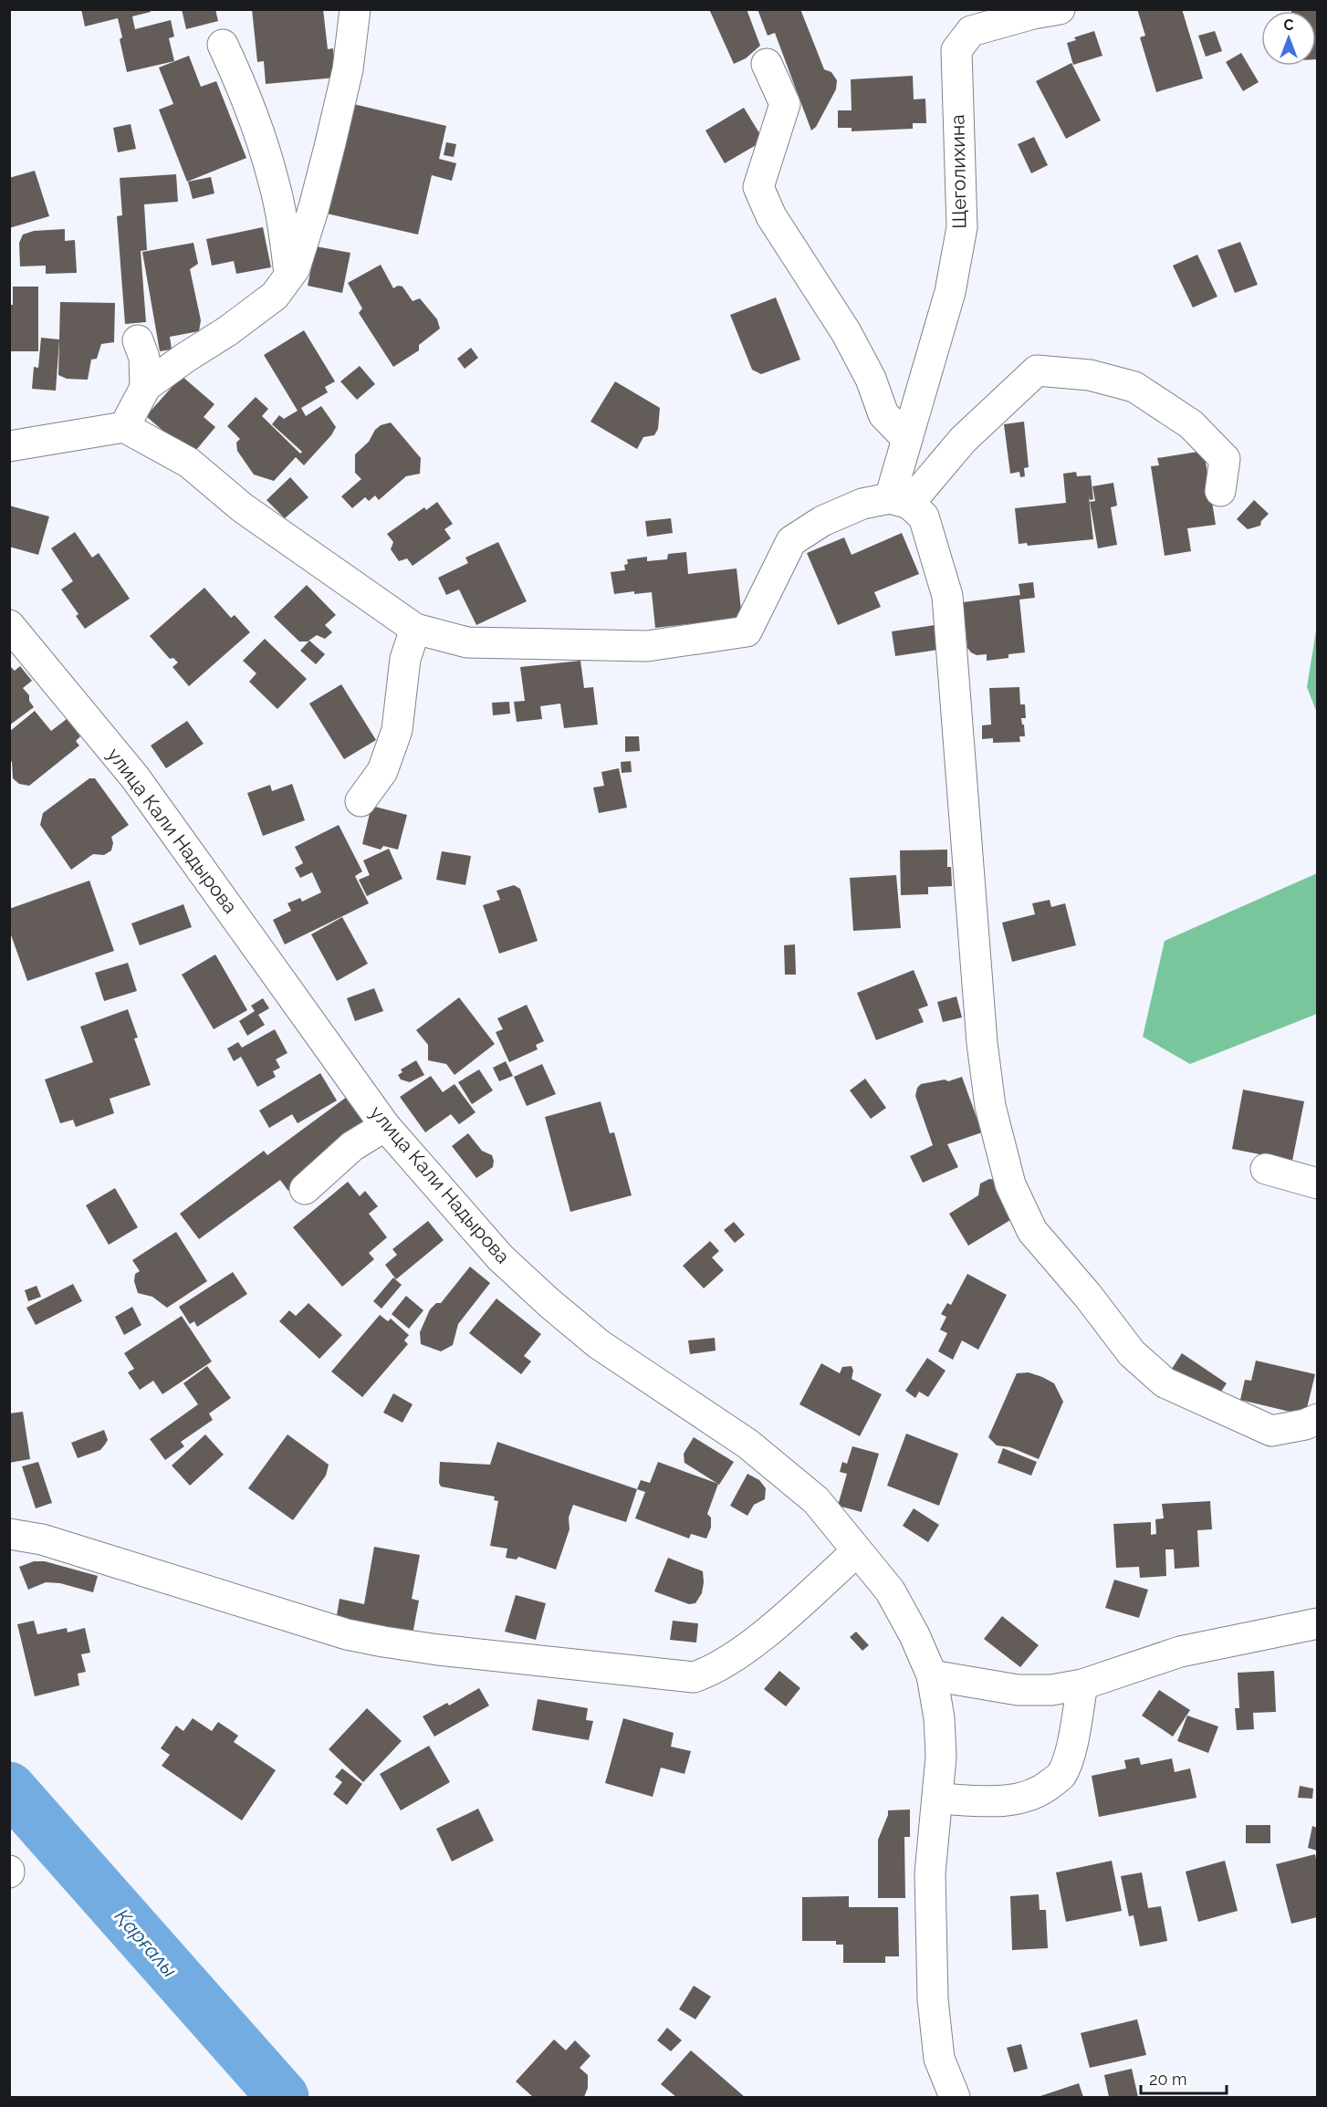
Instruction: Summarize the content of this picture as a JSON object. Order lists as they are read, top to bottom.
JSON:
{
  "streets": {
    "street": ["Щеголихина", "улица Кали Надырова"]
  },
  "water": ["Қарғалы"],
  "scale_bar": "20 m",
  "north": "top"
}
